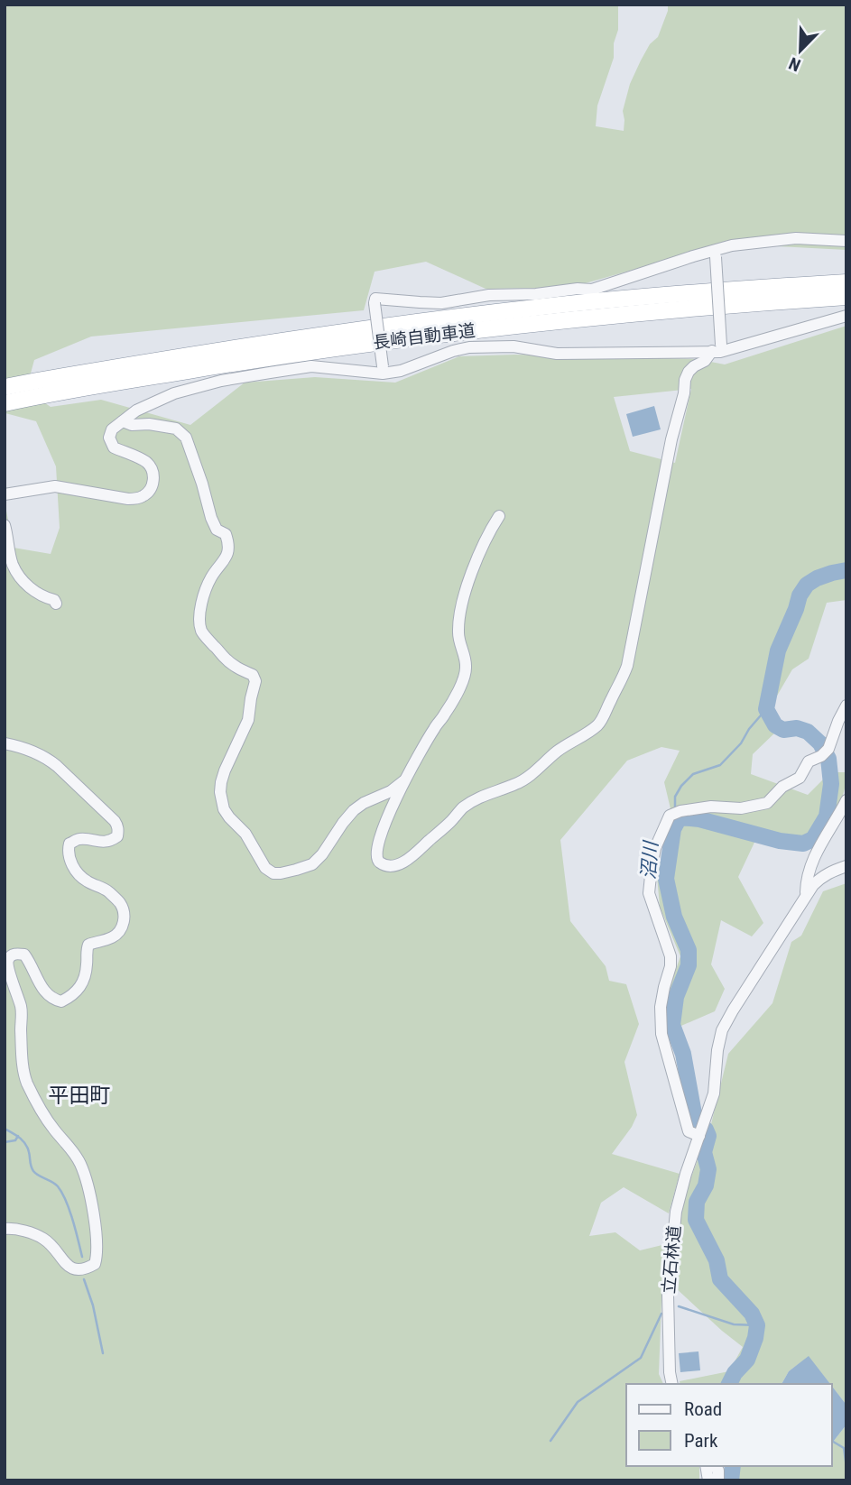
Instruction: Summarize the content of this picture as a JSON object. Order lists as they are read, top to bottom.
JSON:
{
  "streets": {
    "highway": ["長崎自動車道"],
    "street": ["立石林道"]
  },
  "districts": ["平田町"],
  "water": ["沼川"],
  "legend": ["Road", "Park"],
  "north": "bottom left"
}
